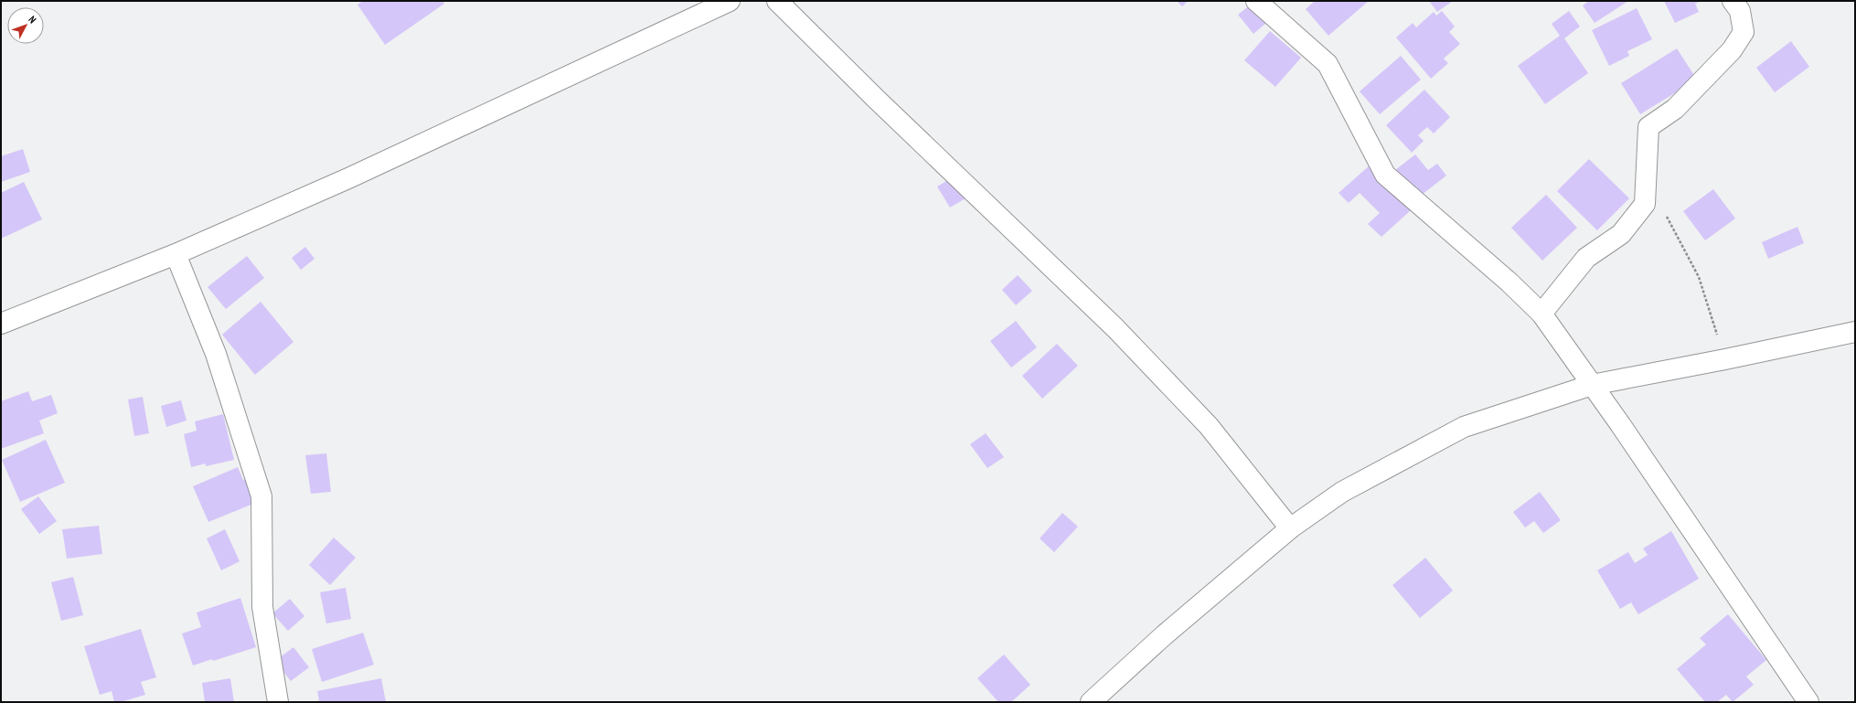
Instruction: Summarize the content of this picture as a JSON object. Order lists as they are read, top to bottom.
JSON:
{
  "north": "top right"
}
